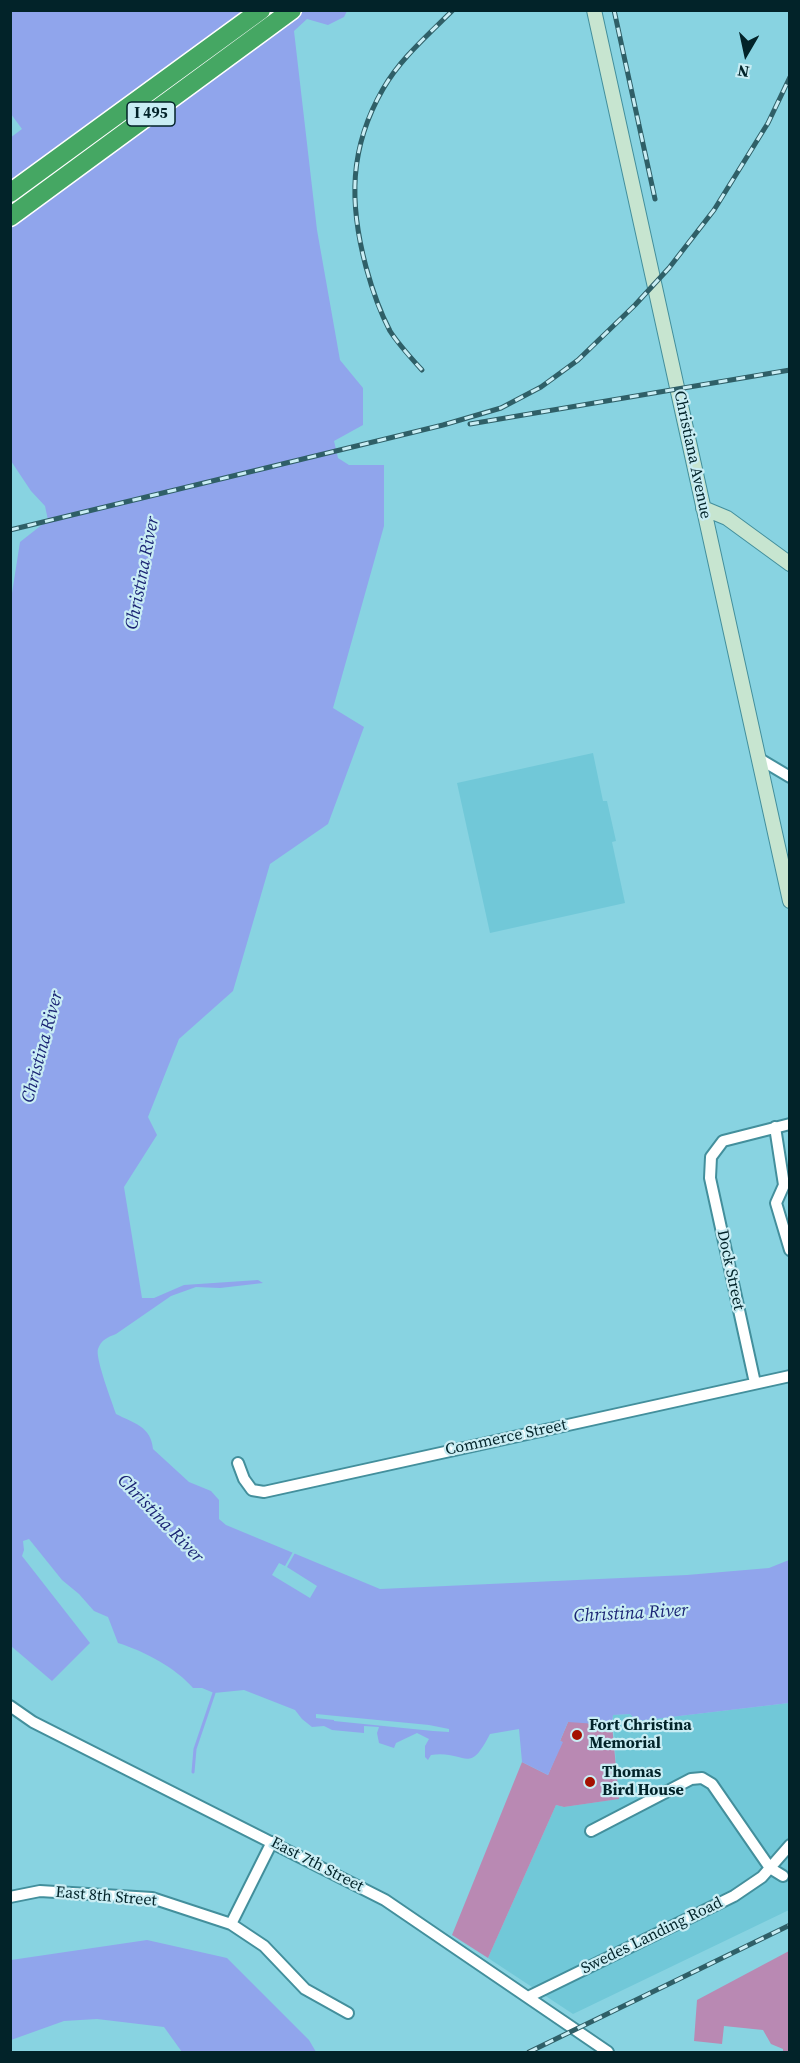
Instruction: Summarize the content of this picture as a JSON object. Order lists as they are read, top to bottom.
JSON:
{
  "streets": {
    "highway": ["I 495"],
    "main road": ["Christiana Avenue"],
    "street": [
      "Dock Street",
      "Commerce Street",
      "East 7th Street",
      "East 8th Street",
      "Swedes Landing Road"
    ]
  },
  "crossings": [
    ["Dock Street", "Commerce Street"],
    ["East 7th Street", "Swedes Landing Road"]
  ],
  "water": ["Christina River"],
  "places": ["Fort Christina Memorial", "Thomas Bird House"],
  "north": "bottom"
}
